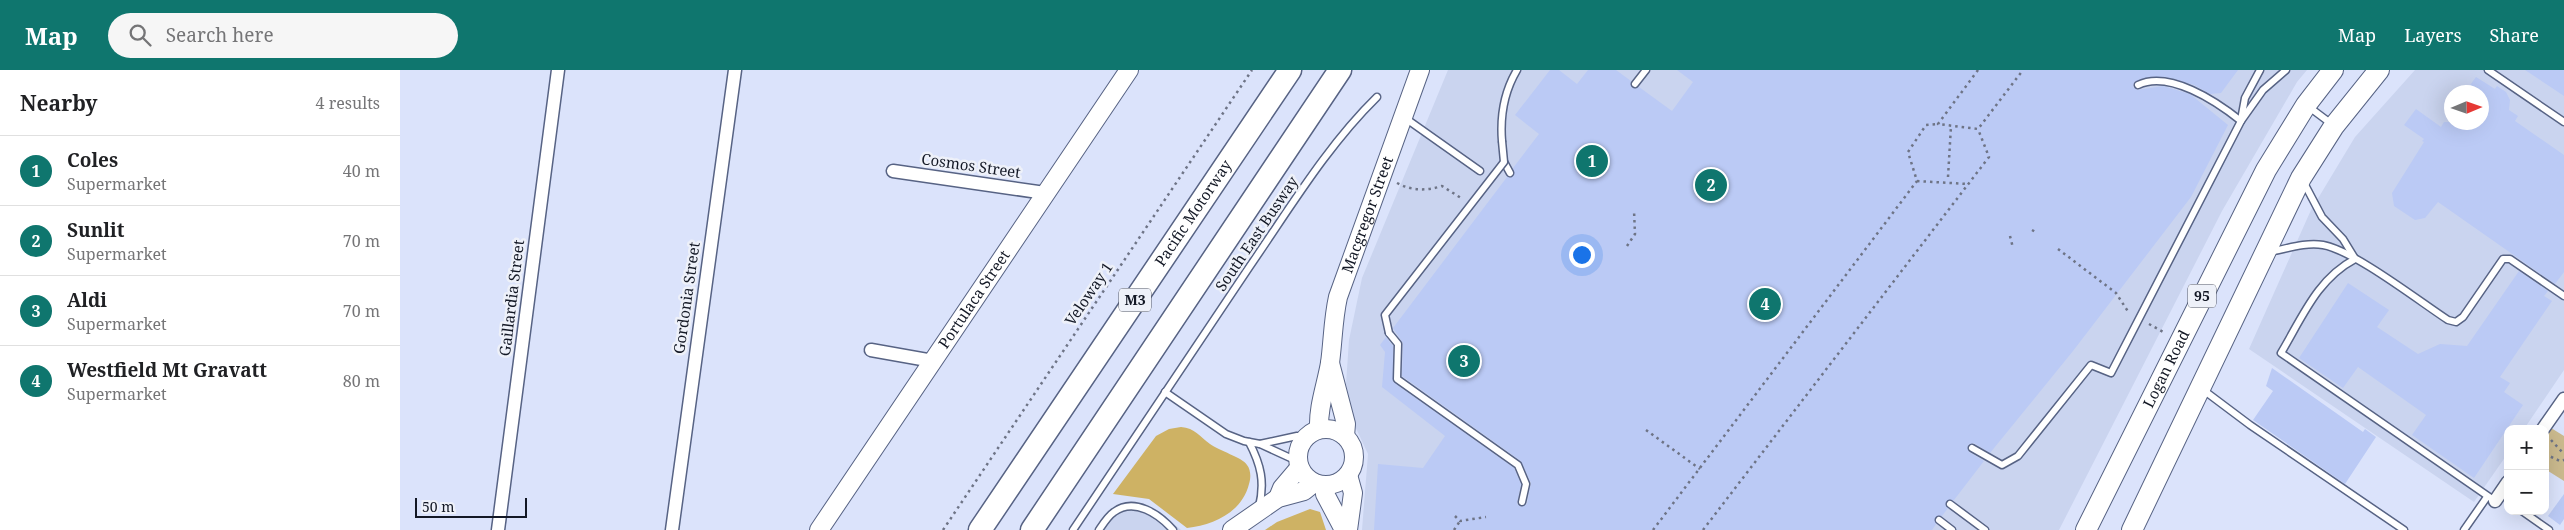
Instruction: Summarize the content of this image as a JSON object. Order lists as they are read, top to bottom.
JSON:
{
  "streets": {
    "highway": ["Pacific Motorway", "M3"],
    "main road": ["95", "Logan Road"],
    "street": [
      "Cosmos Street",
      "Macgregor Street",
      "Gaillardia Street",
      "Gordonia Street",
      "Portulaca Street"
    ],
    "lane": ["South East Busway"],
    "path": ["Veloway 1"]
  },
  "crossings": [
    ["Cosmos Street", "Portulaca Street"]
  ],
  "scale_bar": "50 m",
  "north": "right",
  "page": {
    "header": "Map",
    "search": "Search here",
    "nav": ["Map", "Layers", "Share"],
    "heading": ["Nearby", "4 results"],
    "list": [
      {
        "mark": "1",
        "name": "Coles",
        "note": "Supermarket",
        "value": "40 m"
      },
      {
        "mark": "2",
        "name": "Sunlit",
        "note": "Supermarket",
        "value": "70 m"
      },
      {
        "mark": "3",
        "name": "Aldi",
        "note": "Supermarket",
        "value": "70 m"
      },
      {
        "mark": "4",
        "name": "Westfield Mt Gravatt",
        "note": "Supermarket",
        "value": "80 m"
      }
    ],
    "pins": [
      "1",
      "2",
      "4",
      "3"
    ],
    "map_buttons": ["+", "−"],
    "scale": "50 m"
  }
}
